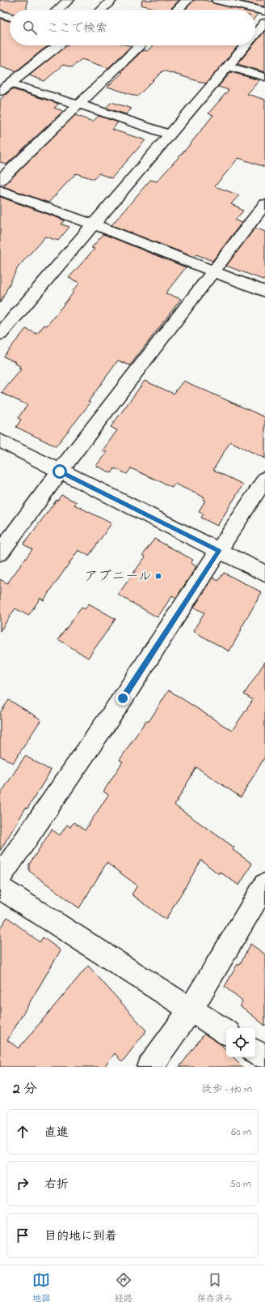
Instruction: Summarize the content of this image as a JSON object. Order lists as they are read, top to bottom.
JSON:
{
  "places": ["アブニール"],
  "page": {
    "search": "ここで検索",
    "heading": ["2 分", "徒歩 · 110 m"],
    "list": [
      ["直進", "60 m"],
      ["右折", "50 m"],
      "目的地に到着"
    ],
    "nav": ["地図", "経路", "保存済み"]
  }
}
